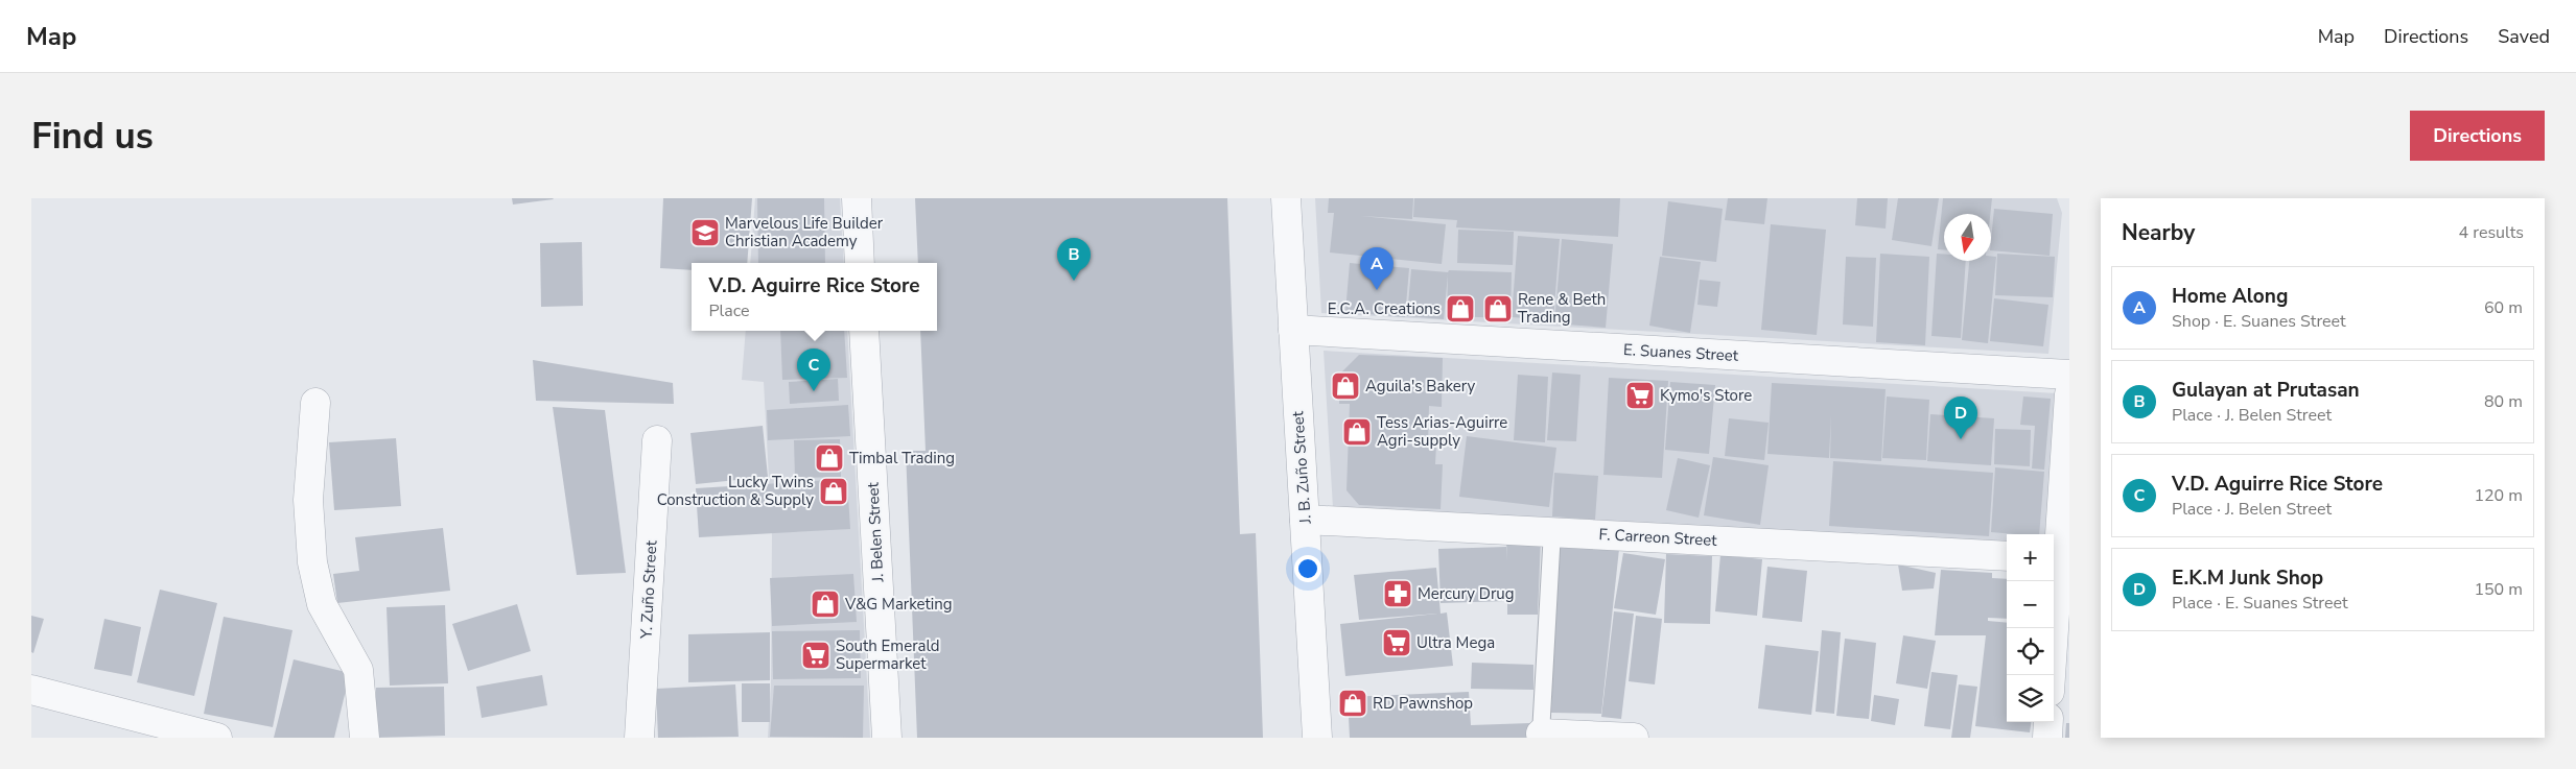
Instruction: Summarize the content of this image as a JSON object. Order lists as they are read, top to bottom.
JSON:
{
  "streets": {
    "street": [
      "E. Suanes Street",
      "J. B. Zuño Street",
      "J. Belen Street",
      "F. Carreon Street",
      "Y. Zuño Street"
    ]
  },
  "crossings": [
    ["E. Suanes Street", "J. B. Zuño Street"],
    ["J. B. Zuño Street", "F. Carreon Street"]
  ],
  "places": {
    "school or university": ["Marvelous Life Builder Christian Academy"],
    "shop": [
      "E.C.A. Creations",
      "Rene & Beth Trading",
      "Aguila's Bakery",
      "Tess Arias-Aguirre Agri-supply",
      "Timbal Trading",
      "Lucky Twins Construction & Supply",
      "V&G Marketing",
      "RD Pawnshop"
    ],
    "supermarket": ["Kymo's Store", "Ultra Mega", "South Emerald Supermarket"],
    "pharmacy": ["Mercury Drug"]
  },
  "north": "bottom",
  "page": {
    "header": "Map",
    "nav": ["Map", "Directions", "Saved"],
    "buttons": "Directions",
    "title": "Find us",
    "heading": ["Nearby", "4 results"],
    "pins": [
      "B",
      "A",
      "C",
      "D"
    ],
    "popup": ["V.D. Aguirre Rice Store", "Place"],
    "list": [
      {
        "mark": "A",
        "name": "Home Along",
        "note": "Shop · E. Suanes Street",
        "value": "60 m"
      },
      {
        "mark": "B",
        "name": "Gulayan at Prutasan",
        "note": "Place · J. Belen Street",
        "value": "80 m"
      },
      {
        "mark": "C",
        "name": "V.D. Aguirre Rice Store",
        "note": "Place · J. Belen Street",
        "value": "120 m"
      },
      {
        "mark": "D",
        "name": "E.K.M Junk Shop",
        "note": "Place · E. Suanes Street",
        "value": "150 m"
      }
    ],
    "map_buttons": ["+", "−"]
  }
}
